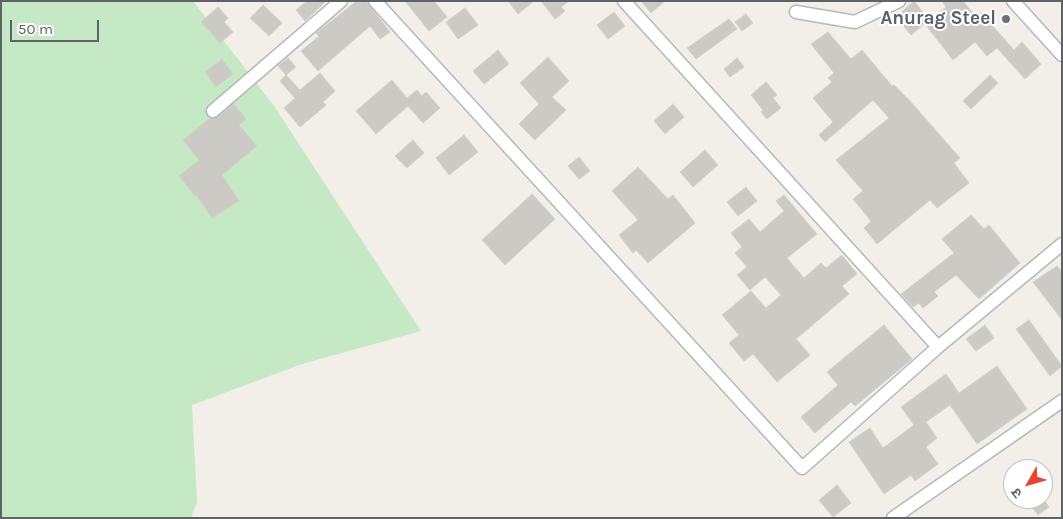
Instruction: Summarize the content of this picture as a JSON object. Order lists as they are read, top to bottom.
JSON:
{
  "places": ["Anurag Steel"],
  "scale_bar": "50 m",
  "north": "bottom left"
}
